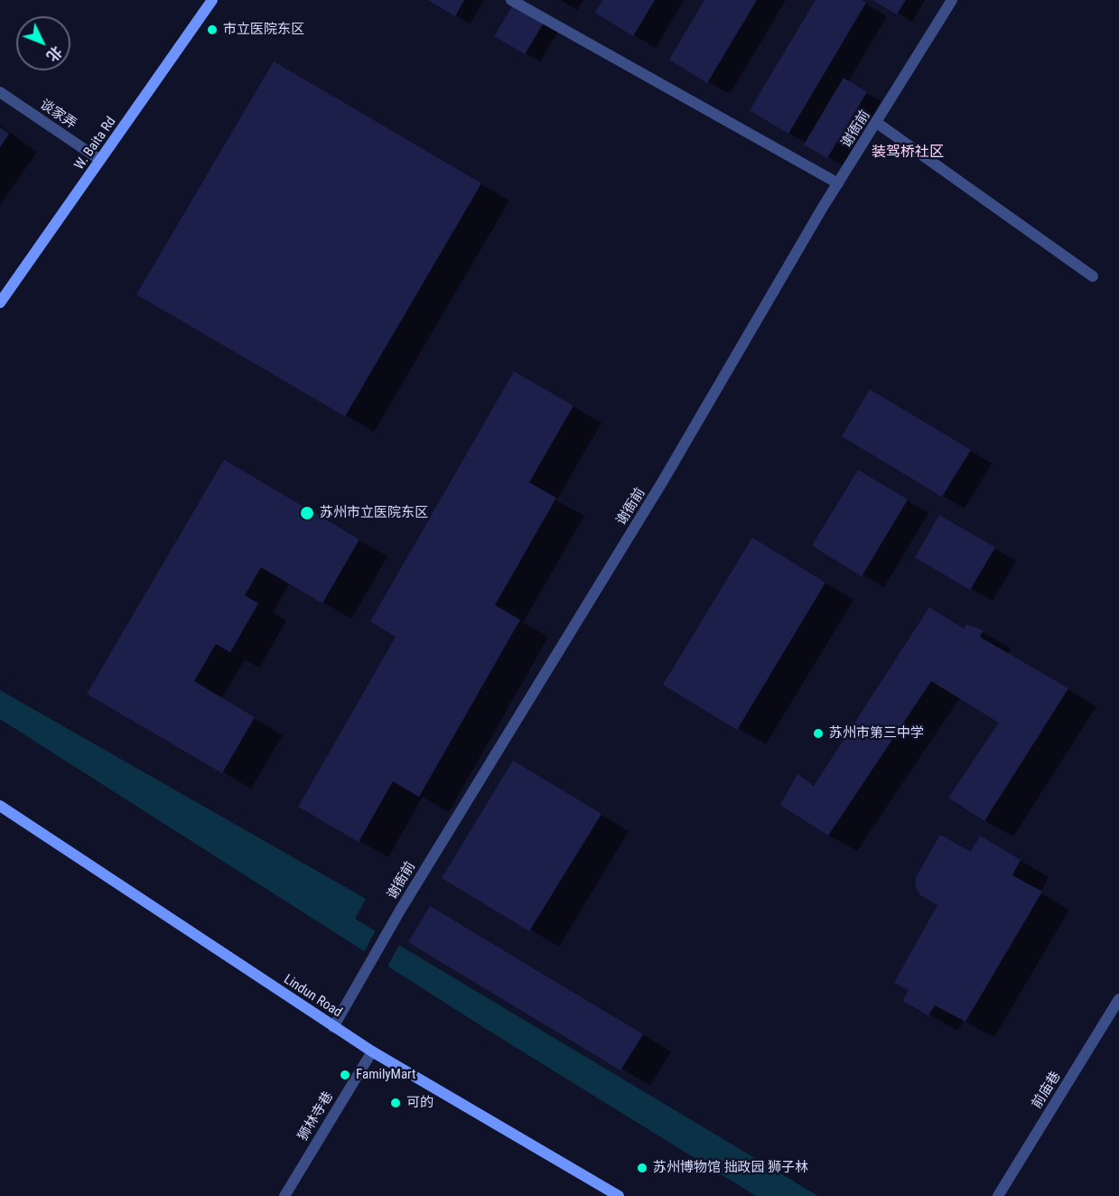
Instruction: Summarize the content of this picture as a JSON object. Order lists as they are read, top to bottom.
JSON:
{
  "streets": {
    "main road": ["W. Baita Rd", "Lindun Road"],
    "street": [
      "谈家弄",
      "谢衙前",
      "前庙巷",
      "狮林寺巷"
    ]
  },
  "crossings": [
    ["谈家弄", "W. Baita Rd"],
    ["谢衙前", "Lindun Road"],
    ["Lindun Road", "狮林寺巷"]
  ],
  "districts": ["装驾桥社区"],
  "places": [
    "市立医院东区",
    "苏州市立医院东区",
    "苏州市第三中学",
    "FamilyMart",
    "可的",
    "苏州博物馆 拙政园 狮子林"
  ],
  "north": "bottom right"
}
